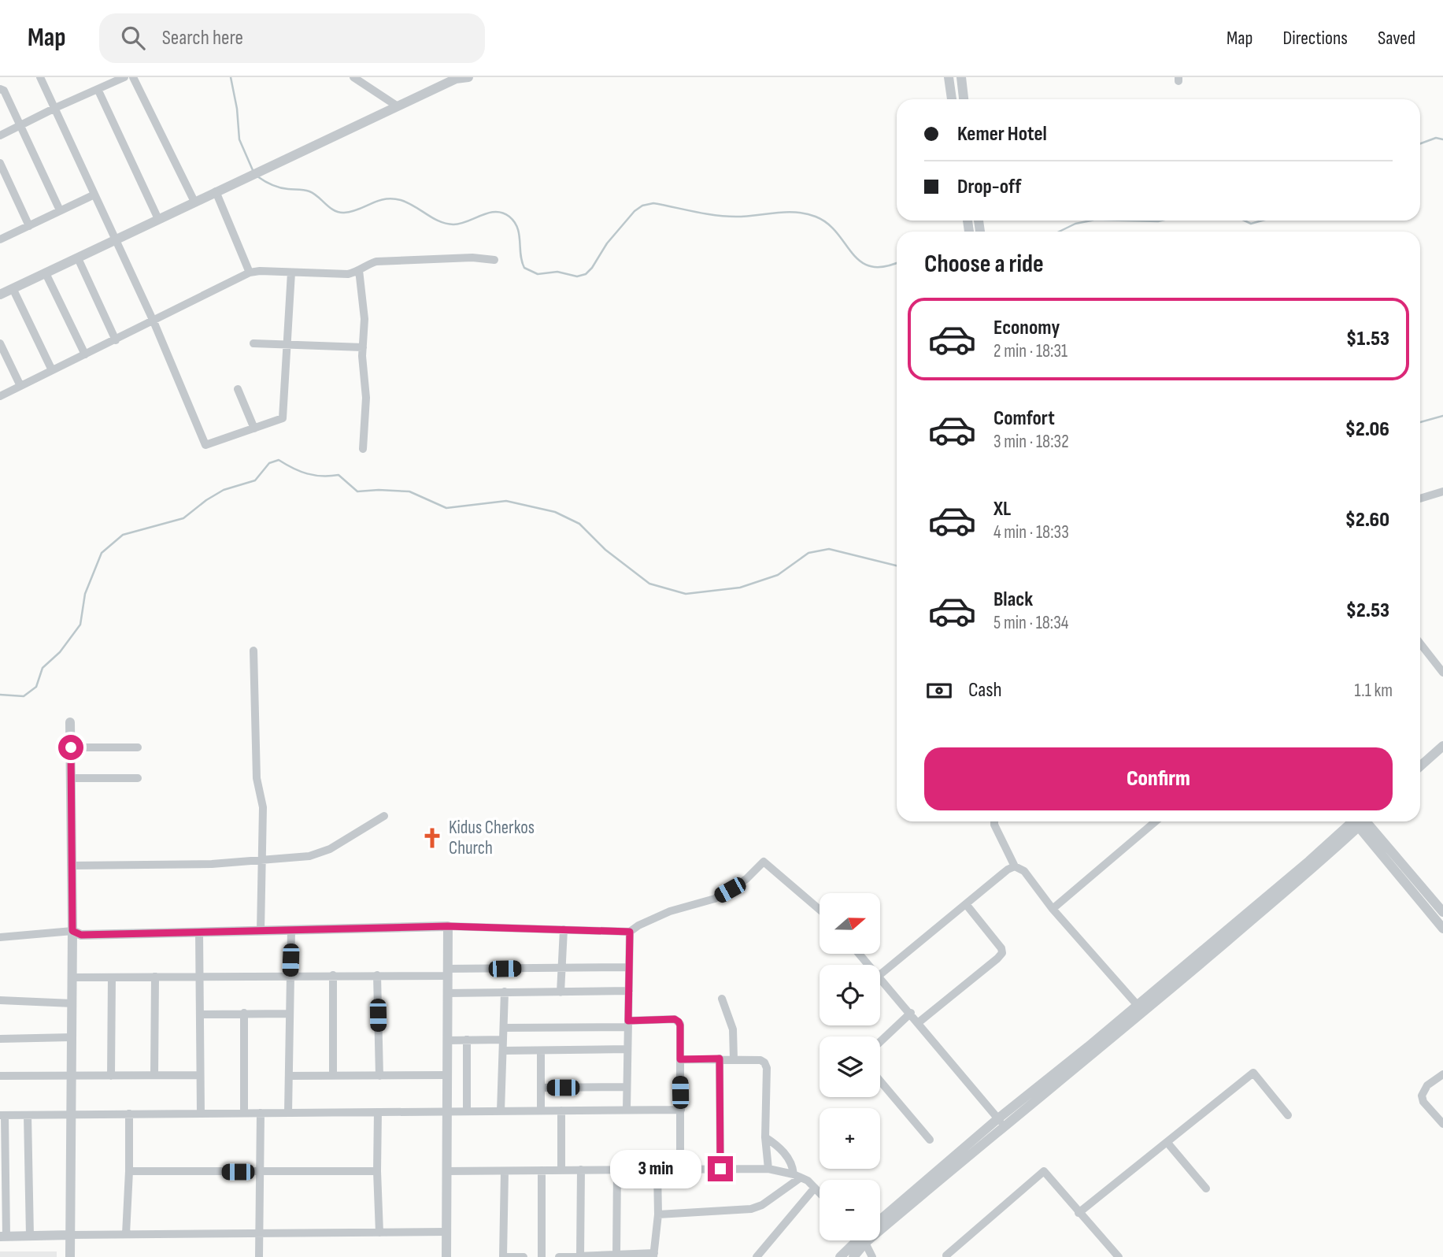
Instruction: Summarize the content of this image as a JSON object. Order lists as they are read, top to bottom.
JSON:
{
  "places": {
    "church": ["Kidus Cherkos Church"]
  },
  "north": "right",
  "page": {
    "header": "Map",
    "search": "Search here",
    "nav": ["Map", "Directions", "Saved"],
    "banner": ["Kemer Hotel", "Drop-off"],
    "heading": "Choose a ride",
    "list": [
      {
        "name": "Economy",
        "note": "2 min · 18:31",
        "value": "$1.53"
      },
      {
        "name": "Comfort",
        "note": "3 min · 18:32",
        "value": "$2.06"
      },
      {
        "name": "XL",
        "note": "4 min · 18:33",
        "value": "$2.60"
      },
      {
        "name": "Black",
        "note": "5 min · 18:34",
        "value": "$2.53"
      }
    ],
    "pay": ["Cash", "1.1 km"],
    "buttons": "Confirm",
    "map_buttons": ["+", "−"],
    "bubble": "3 min"
  }
}
